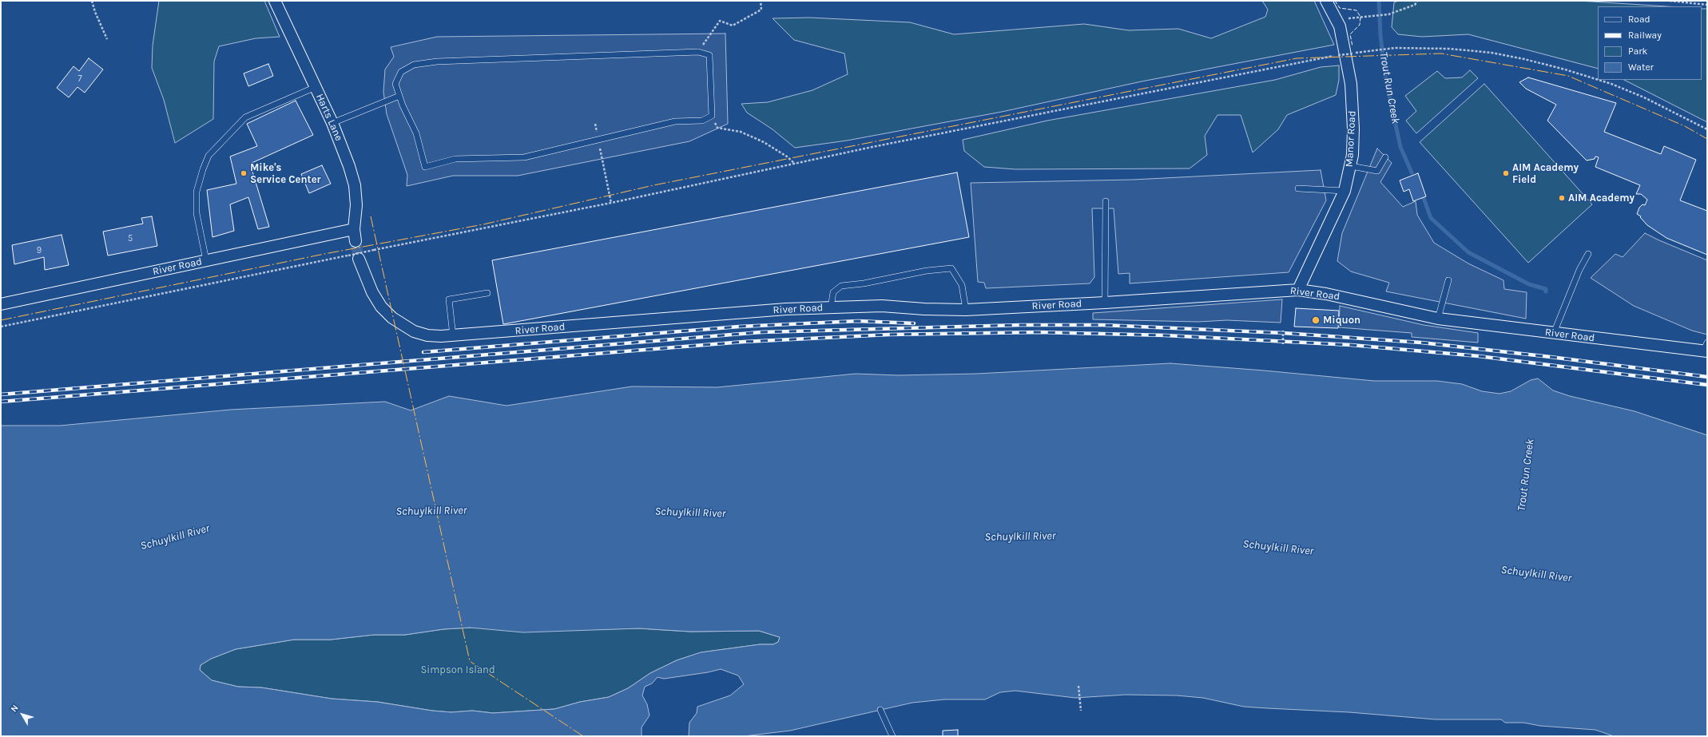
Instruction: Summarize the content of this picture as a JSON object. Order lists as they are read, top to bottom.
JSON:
{
  "streets": {
    "street": ["Harts Lane", "Manor Road", "River Road"]
  },
  "crossings": [
    ["Harts Lane", "River Road"],
    ["Manor Road", "River Road"]
  ],
  "water": ["Trout Run Creek", "Schuylkill River"],
  "parks": ["Simpson Island"],
  "places": [
    "Mike's Service Center",
    "AIM Academy Field",
    "AIM Academy",
    "Miquon"
  ],
  "house_numbers": ["7", "5", "9"],
  "legend": [
    "Road",
    "Railway",
    "Park",
    "Water"
  ],
  "north": "top left"
}
